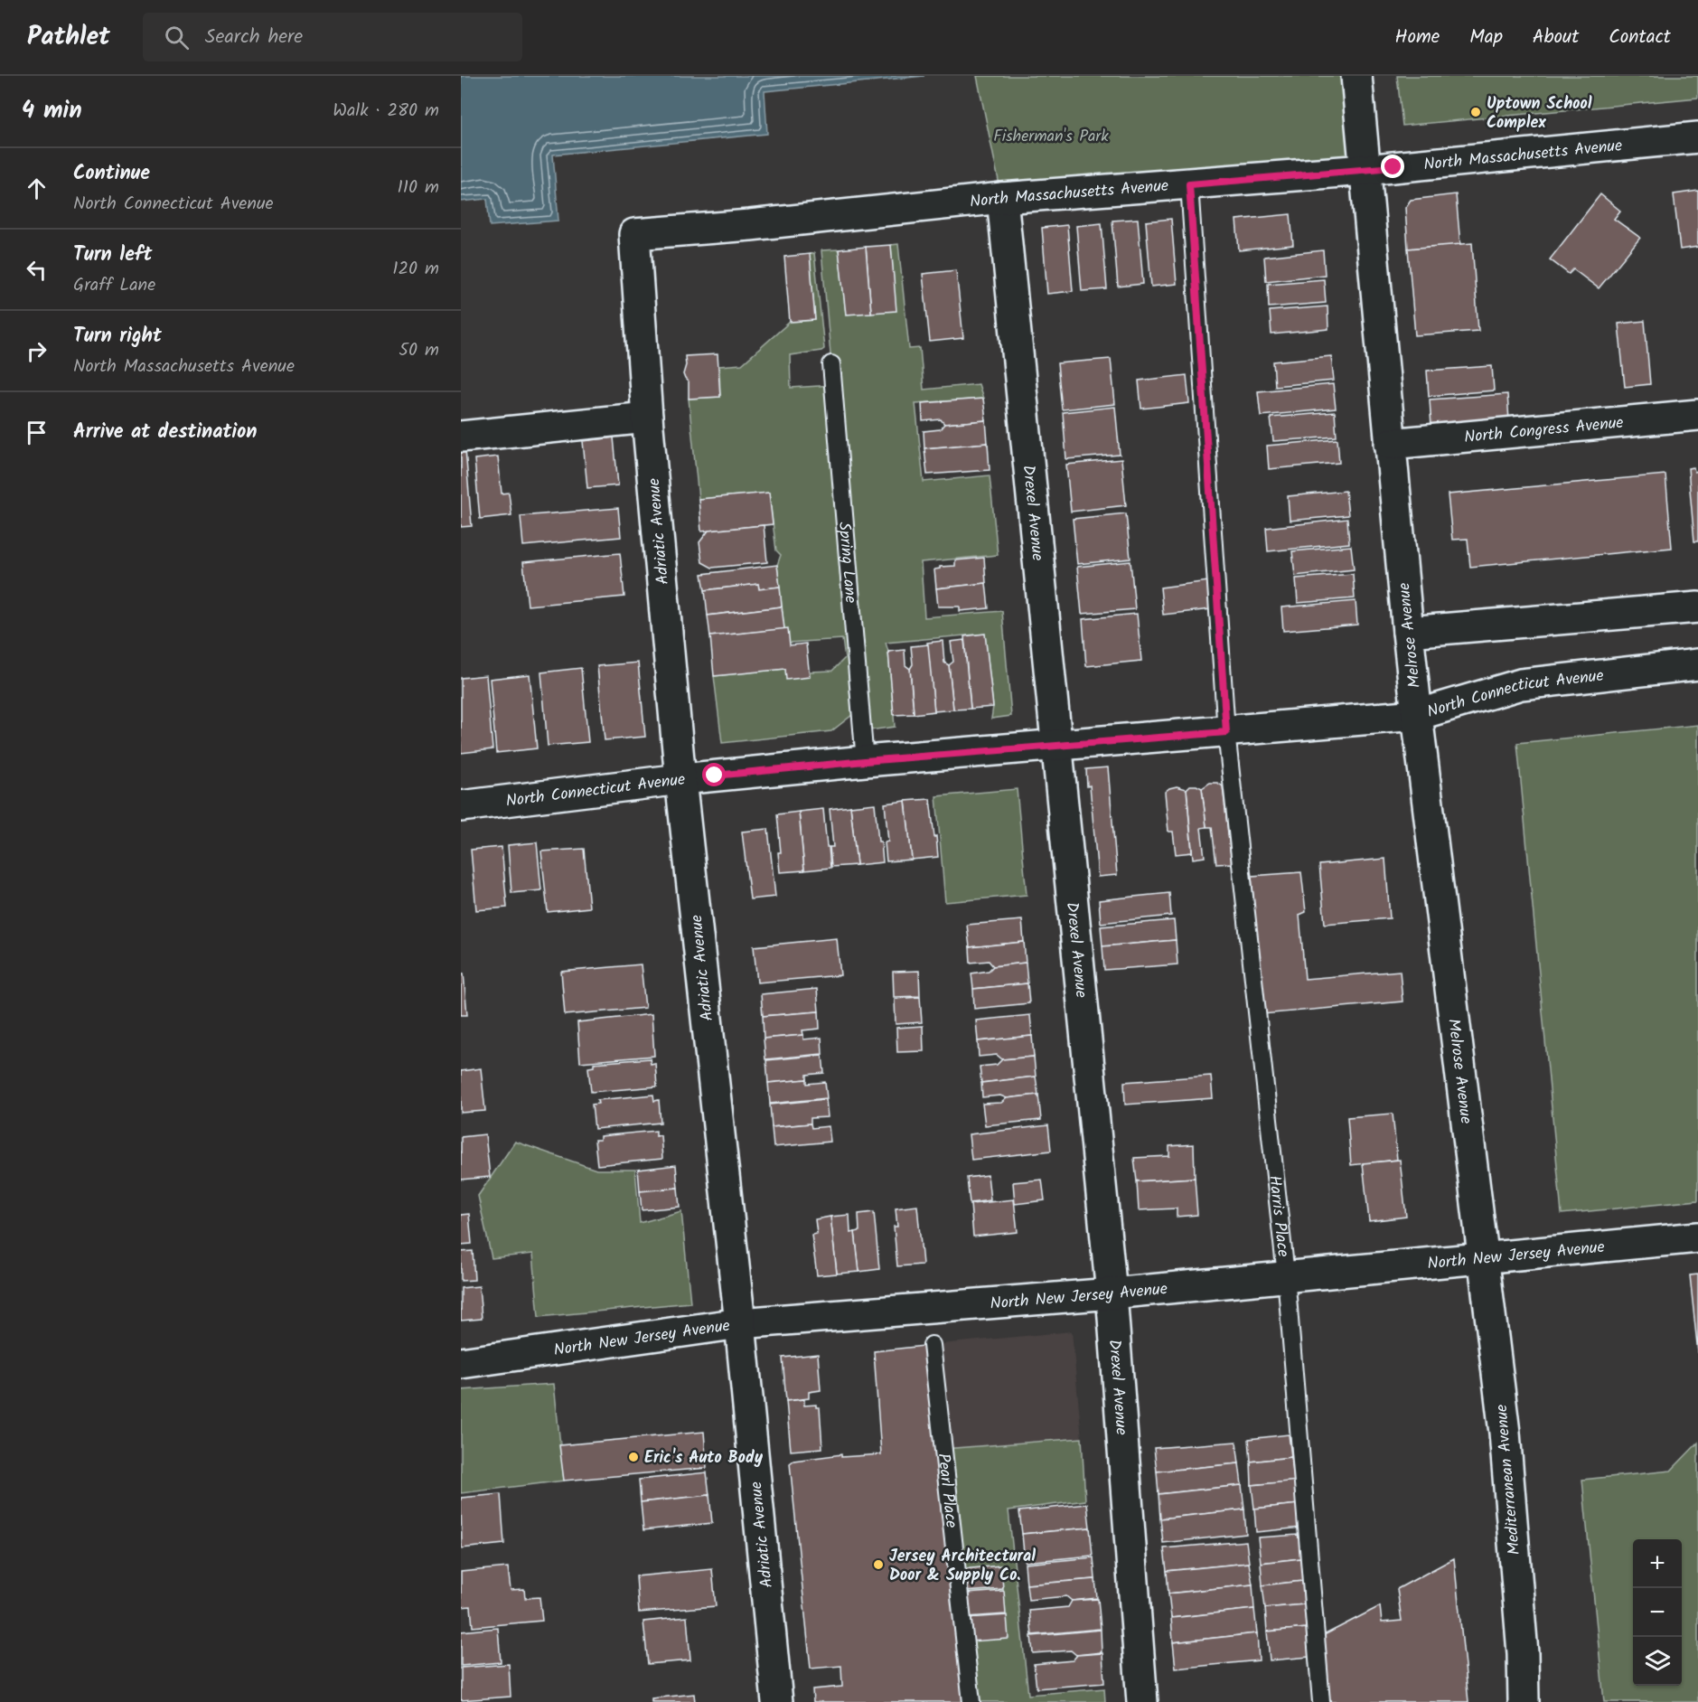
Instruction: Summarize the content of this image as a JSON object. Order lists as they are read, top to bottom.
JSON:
{
  "streets": {
    "street": [
      "North Massachusetts Avenue",
      "North Congress Avenue",
      "Drexel Avenue",
      "Adriatic Avenue",
      "Melrose Avenue",
      "North Connecticut Avenue",
      "North New Jersey Avenue",
      "Mediterranean Avenue"
    ],
    "lane": ["Spring Lane", "Harris Place", "Pearl Place"]
  },
  "crossings": [
    ["North Massachusetts Avenue", "Drexel Avenue"],
    ["North Massachusetts Avenue", "Adriatic Avenue"],
    ["North Massachusetts Avenue", "Melrose Avenue"],
    ["North Massachusetts Avenue", "Harris Place"],
    ["North Congress Avenue", "Melrose Avenue"],
    ["Drexel Avenue", "North Connecticut Avenue"],
    ["Drexel Avenue", "North New Jersey Avenue"],
    ["Adriatic Avenue", "North Connecticut Avenue"],
    ["Adriatic Avenue", "North New Jersey Avenue"],
    ["Spring Lane", "North Connecticut Avenue"],
    ["Melrose Avenue", "North Connecticut Avenue"],
    ["Melrose Avenue", "North New Jersey Avenue"],
    ["Melrose Avenue", "Mediterranean Avenue"],
    ["North Connecticut Avenue", "Harris Place"],
    ["Harris Place", "North New Jersey Avenue"],
    ["North New Jersey Avenue", "Mediterranean Avenue"]
  ],
  "parks": ["Fisherman's Park"],
  "places": ["Uptown School Complex", "Eric's Auto Body", "Jersey Architectural Door & Supply Co."],
  "page": {
    "header": "Pathlet",
    "search": "Search here",
    "nav": [
      "Home",
      "Map",
      "About",
      "Contact"
    ],
    "heading": ["4 min", "Walk · 280 m"],
    "list": [
      ["Continue", "North Connecticut Avenue", "110 m"],
      ["Turn left", "Graff Lane", "120 m"],
      ["Turn right", "North Massachusetts Avenue", "50 m"],
      "Arrive at destination"
    ],
    "map_buttons": ["+", "−"]
  }
}
